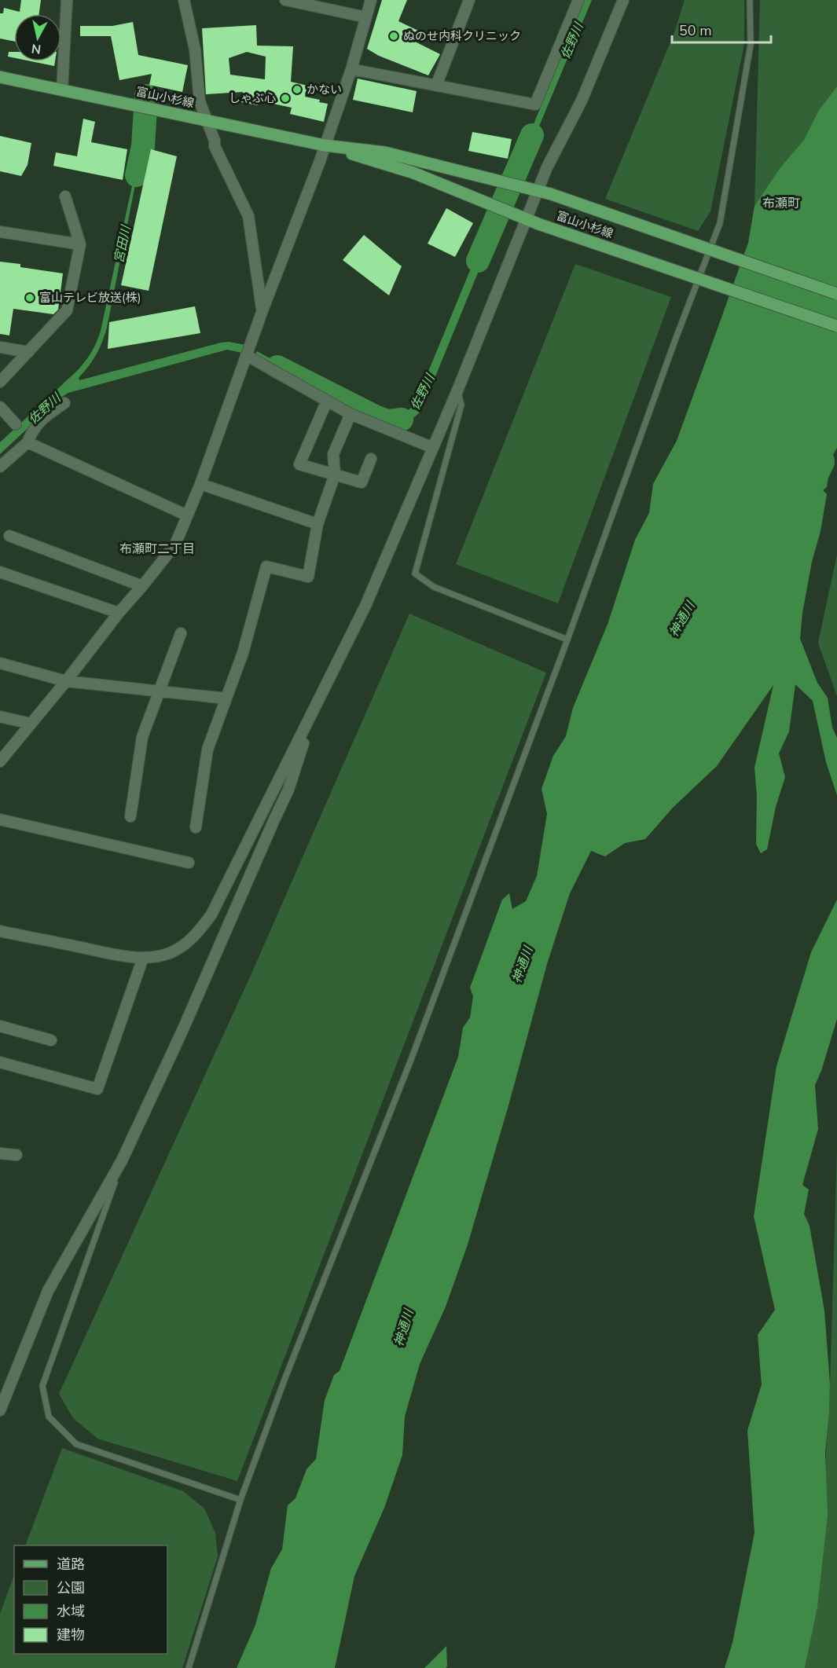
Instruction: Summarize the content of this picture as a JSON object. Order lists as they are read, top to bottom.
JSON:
{
  "streets": {
    "main road": ["富山小杉線"]
  },
  "districts": ["布瀬町", "布瀬町二丁目"],
  "water": ["佐野川", "宮田川", "神通川"],
  "places": [
    "ぬのせ内科クリニック",
    "かない",
    "しゃぶ心",
    "富山テレビ放送(株)"
  ],
  "legend": [
    "道路",
    "公園",
    "水域",
    "建物"
  ],
  "scale_bar": "50 m",
  "north": "bottom"
}
